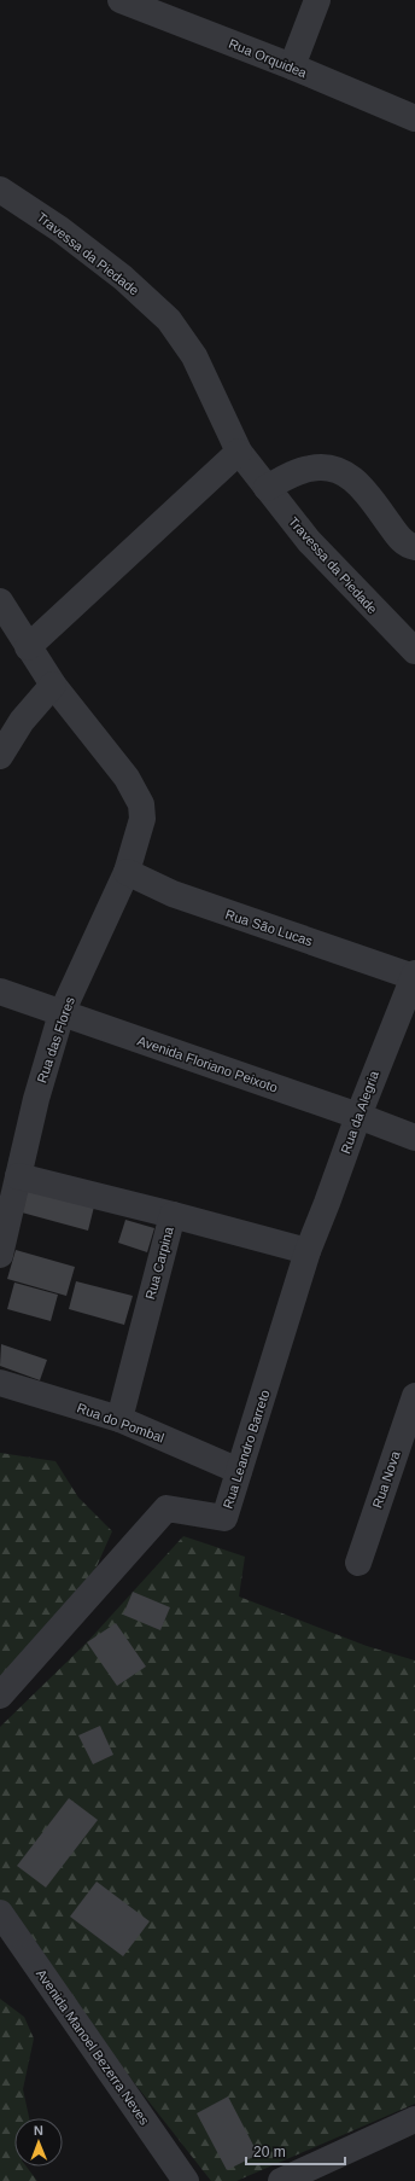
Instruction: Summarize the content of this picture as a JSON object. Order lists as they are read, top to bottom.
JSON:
{
  "streets": {
    "street": [
      "Rua Orquidea",
      "Travessa da Piedade",
      "Rua São Lucas",
      "Rua das Flores",
      "Avenida Floriano Peixoto",
      "Rua da Alegria",
      "Rua Carpina",
      "Rua do Pombal",
      "Rua Leandro Barreto",
      "Rua Nova",
      "Avenida Manoel Bezerra Neves"
    ]
  },
  "crossings": [
    ["Rua São Lucas", "Rua das Flores"],
    ["Rua São Lucas", "Rua da Alegria"],
    ["Rua das Flores", "Avenida Floriano Peixoto"],
    ["Avenida Floriano Peixoto", "Rua da Alegria"],
    ["Rua da Alegria", "Rua Carpina"],
    ["Rua da Alegria", "Rua Leandro Barreto"],
    ["Rua Carpina", "Rua do Pombal"],
    ["Rua Carpina", "Rua Leandro Barreto"],
    ["Rua do Pombal", "Rua Leandro Barreto"]
  ],
  "scale_bar": "20 m",
  "north": "top"
}
